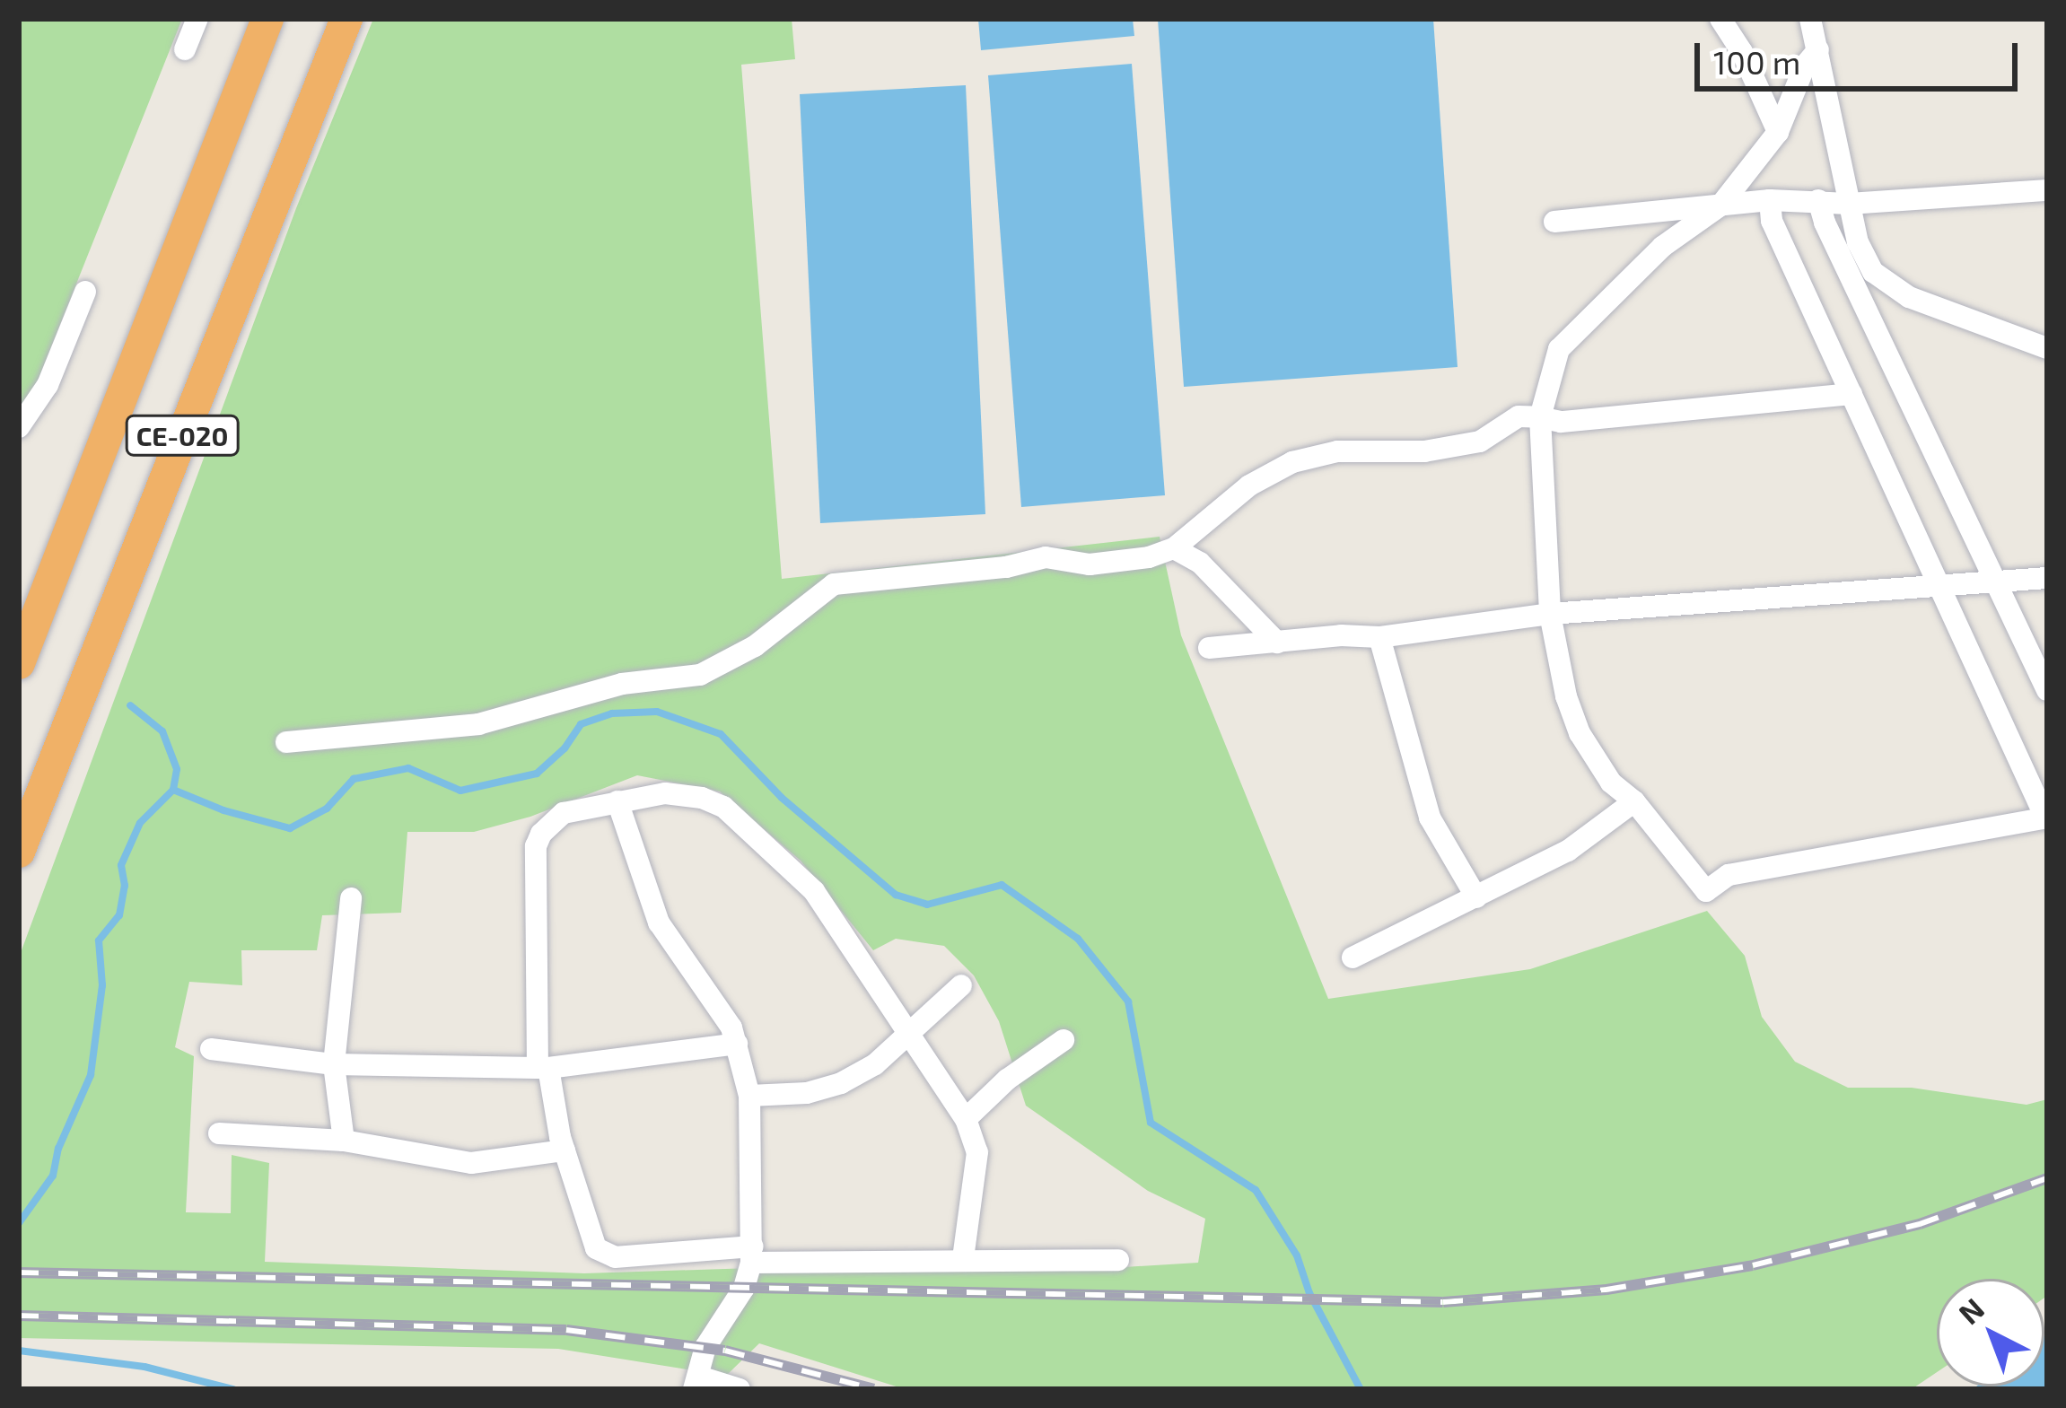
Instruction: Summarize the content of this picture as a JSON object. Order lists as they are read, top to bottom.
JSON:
{
  "streets": {
    "highway": ["CE-020"]
  },
  "scale_bar": "100 m",
  "north": "top left"
}
